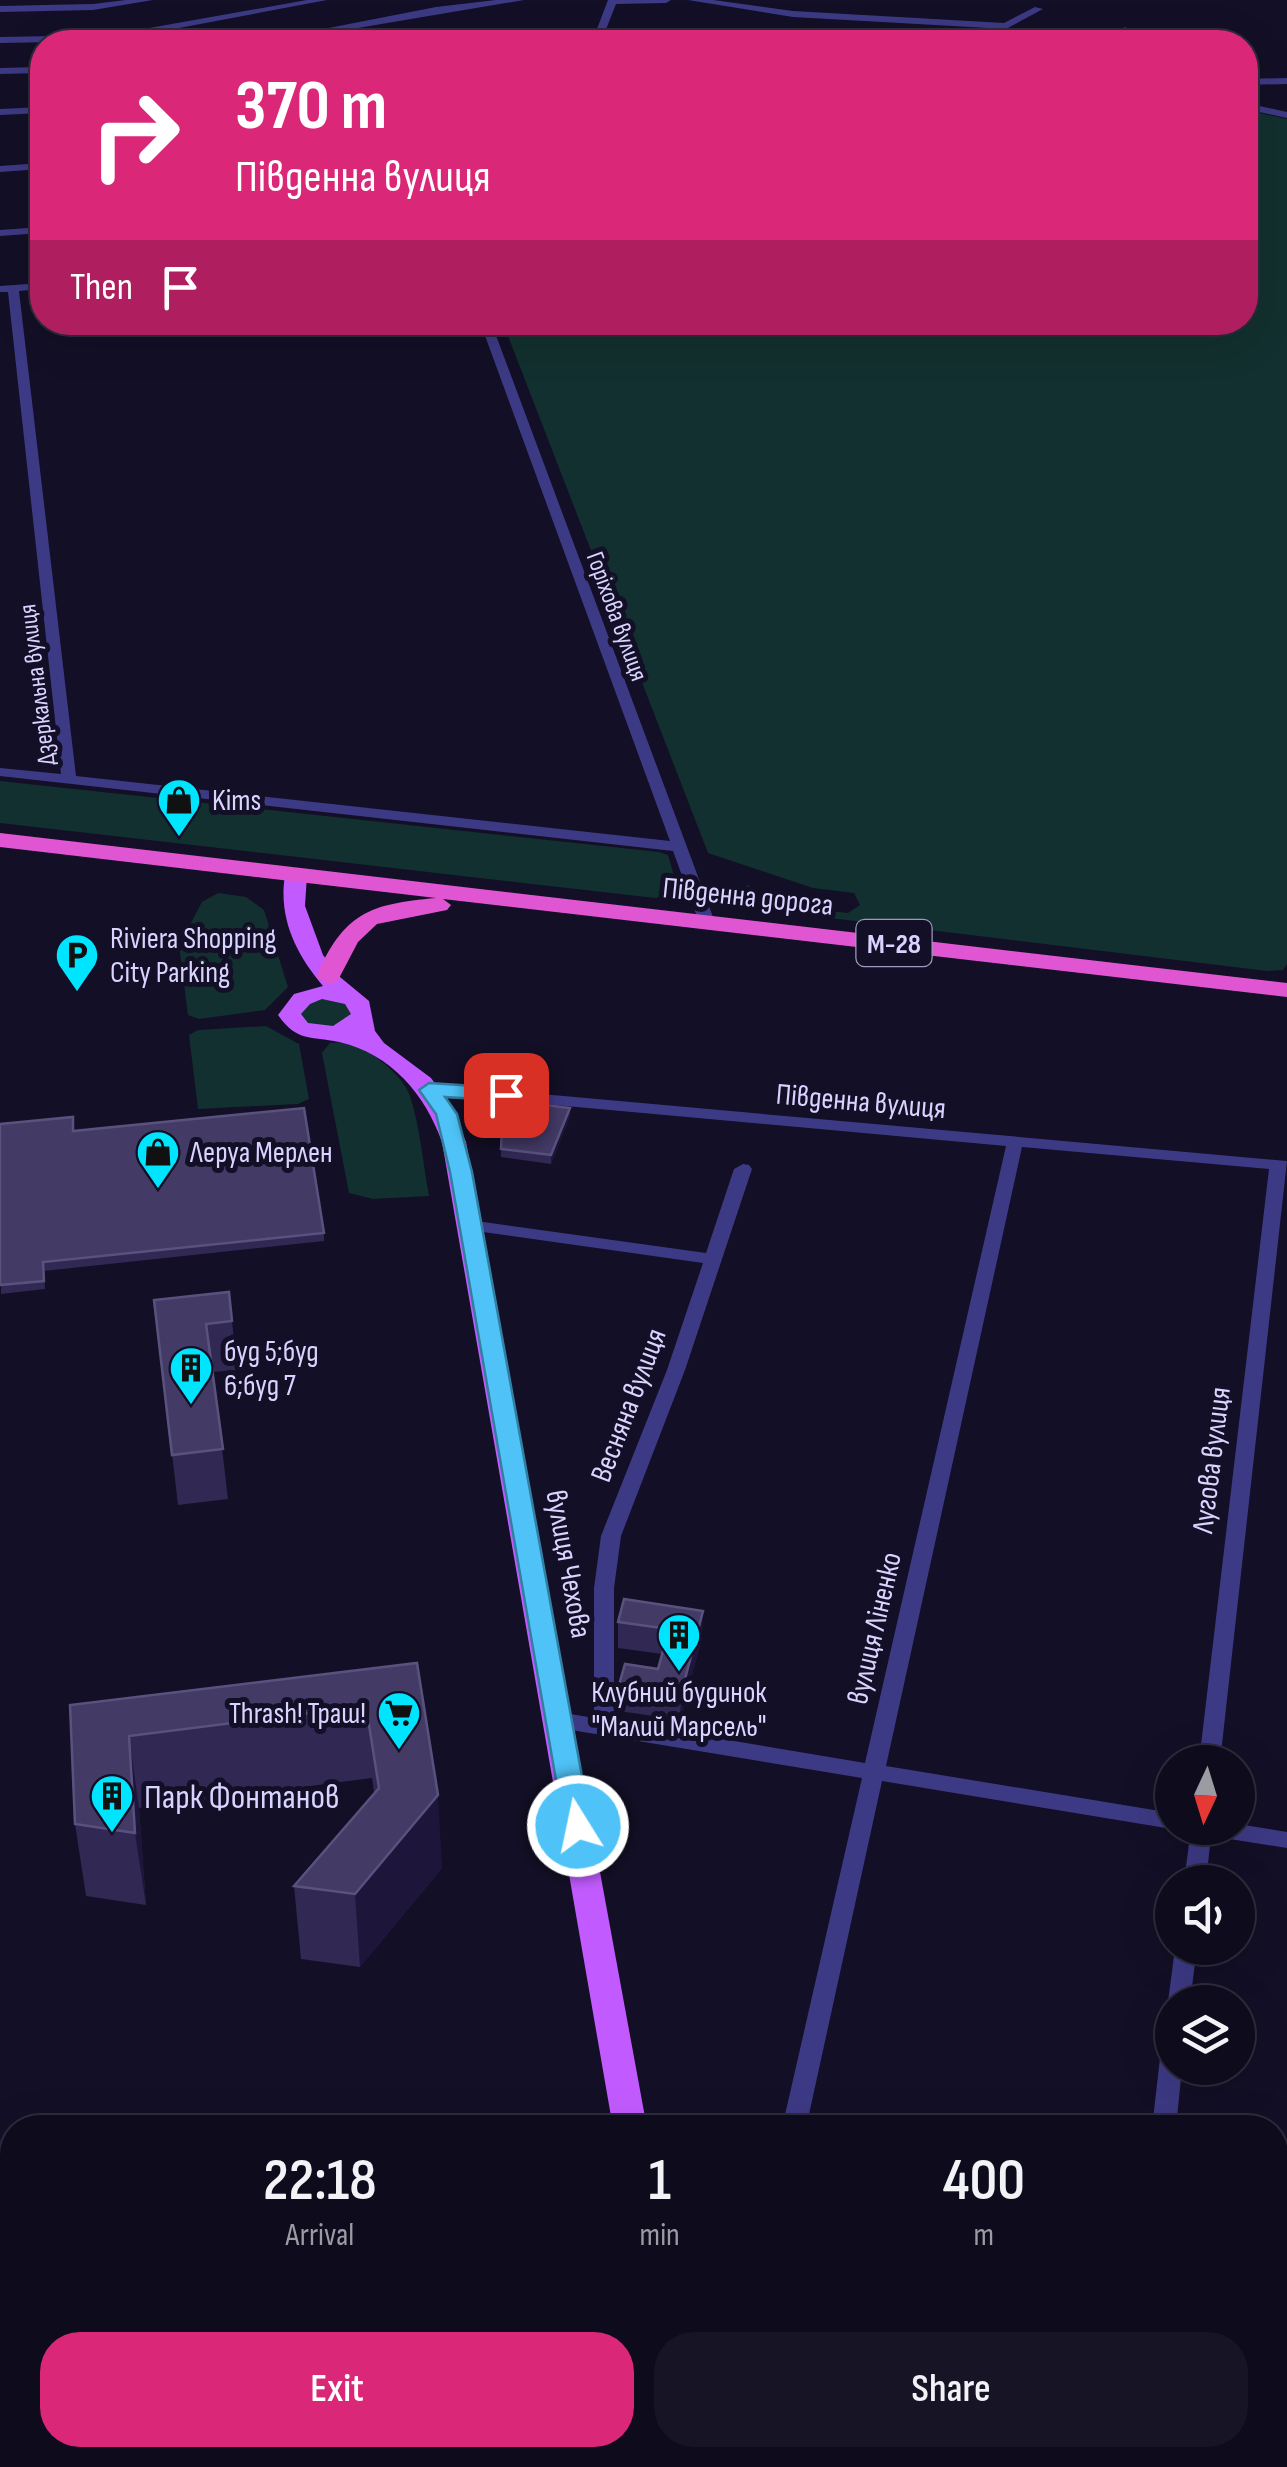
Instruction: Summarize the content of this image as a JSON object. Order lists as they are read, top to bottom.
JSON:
{
  "streets": {
    "highway": ["Південна дорога", "М-28"],
    "main road": ["вулиця Чехова"],
    "street": [
      "Горіхова вулиця",
      "Дзеркальна вулиця",
      "Південна вулиця",
      "Весняна вулиця",
      "Лугова вулиця",
      "вулиця Ліненко"
    ]
  },
  "crossings": [
    ["Горіхова вулиця", "Південна дорога"],
    ["Південна дорога", "М-28"],
    ["Південна вулиця", "Лугова вулиця"],
    ["Південна вулиця", "вулиця Чехова"],
    ["Південна вулиця", "вулиця Ліненко"]
  ],
  "places": {
    "shop": ["Kims", "Леруа Мерлен"],
    "parking": ["Riviera Shopping City Parking"],
    "building": ["буд 5;буд 6;буд 7", "Клубний будинок \"Малий Марсель\"", "Парк Фонтанов"],
    "supermarket": ["Thrash! Траш!"]
  },
  "north": "bottom",
  "page": {
    "turn": ["370 m", "Південна вулиця"],
    "then": "Then",
    "eta": [
      "22:18",
      "Arrival",
      "1",
      "min",
      "400",
      "m"
    ],
    "buttons": ["Exit", "Share"]
  }
}
